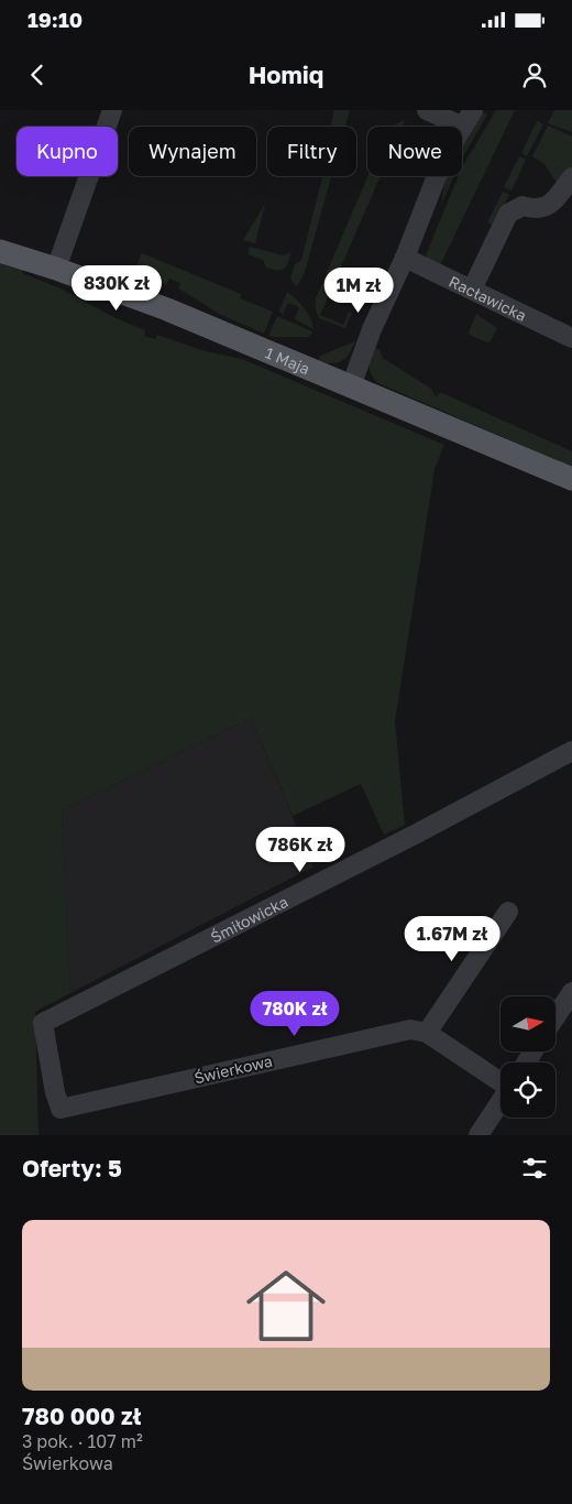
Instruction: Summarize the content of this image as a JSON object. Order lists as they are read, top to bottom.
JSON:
{
  "streets": {
    "main road": ["1 Maja"],
    "street": ["Racławicka", "Śmiłowicka", "Świerkowa"]
  },
  "crossings": [
    ["Śmiłowicka", "Świerkowa"]
  ],
  "north": "right",
  "page": {
    "status": "19:10",
    "header": "Homiq",
    "chip": [
      "Kupno",
      "Wynajem",
      "Filtry",
      "Nowe"
    ],
    "price": [
      "830K zł",
      "1M zł",
      "786K zł",
      "1.67M zł",
      "780K zł"
    ],
    "heading": "Oferty: 5",
    "list": [
      {
        "name": "780 000 zł",
        "note": "3 pok. · 107 m² · Świerkowa"
      }
    ]
  }
}
